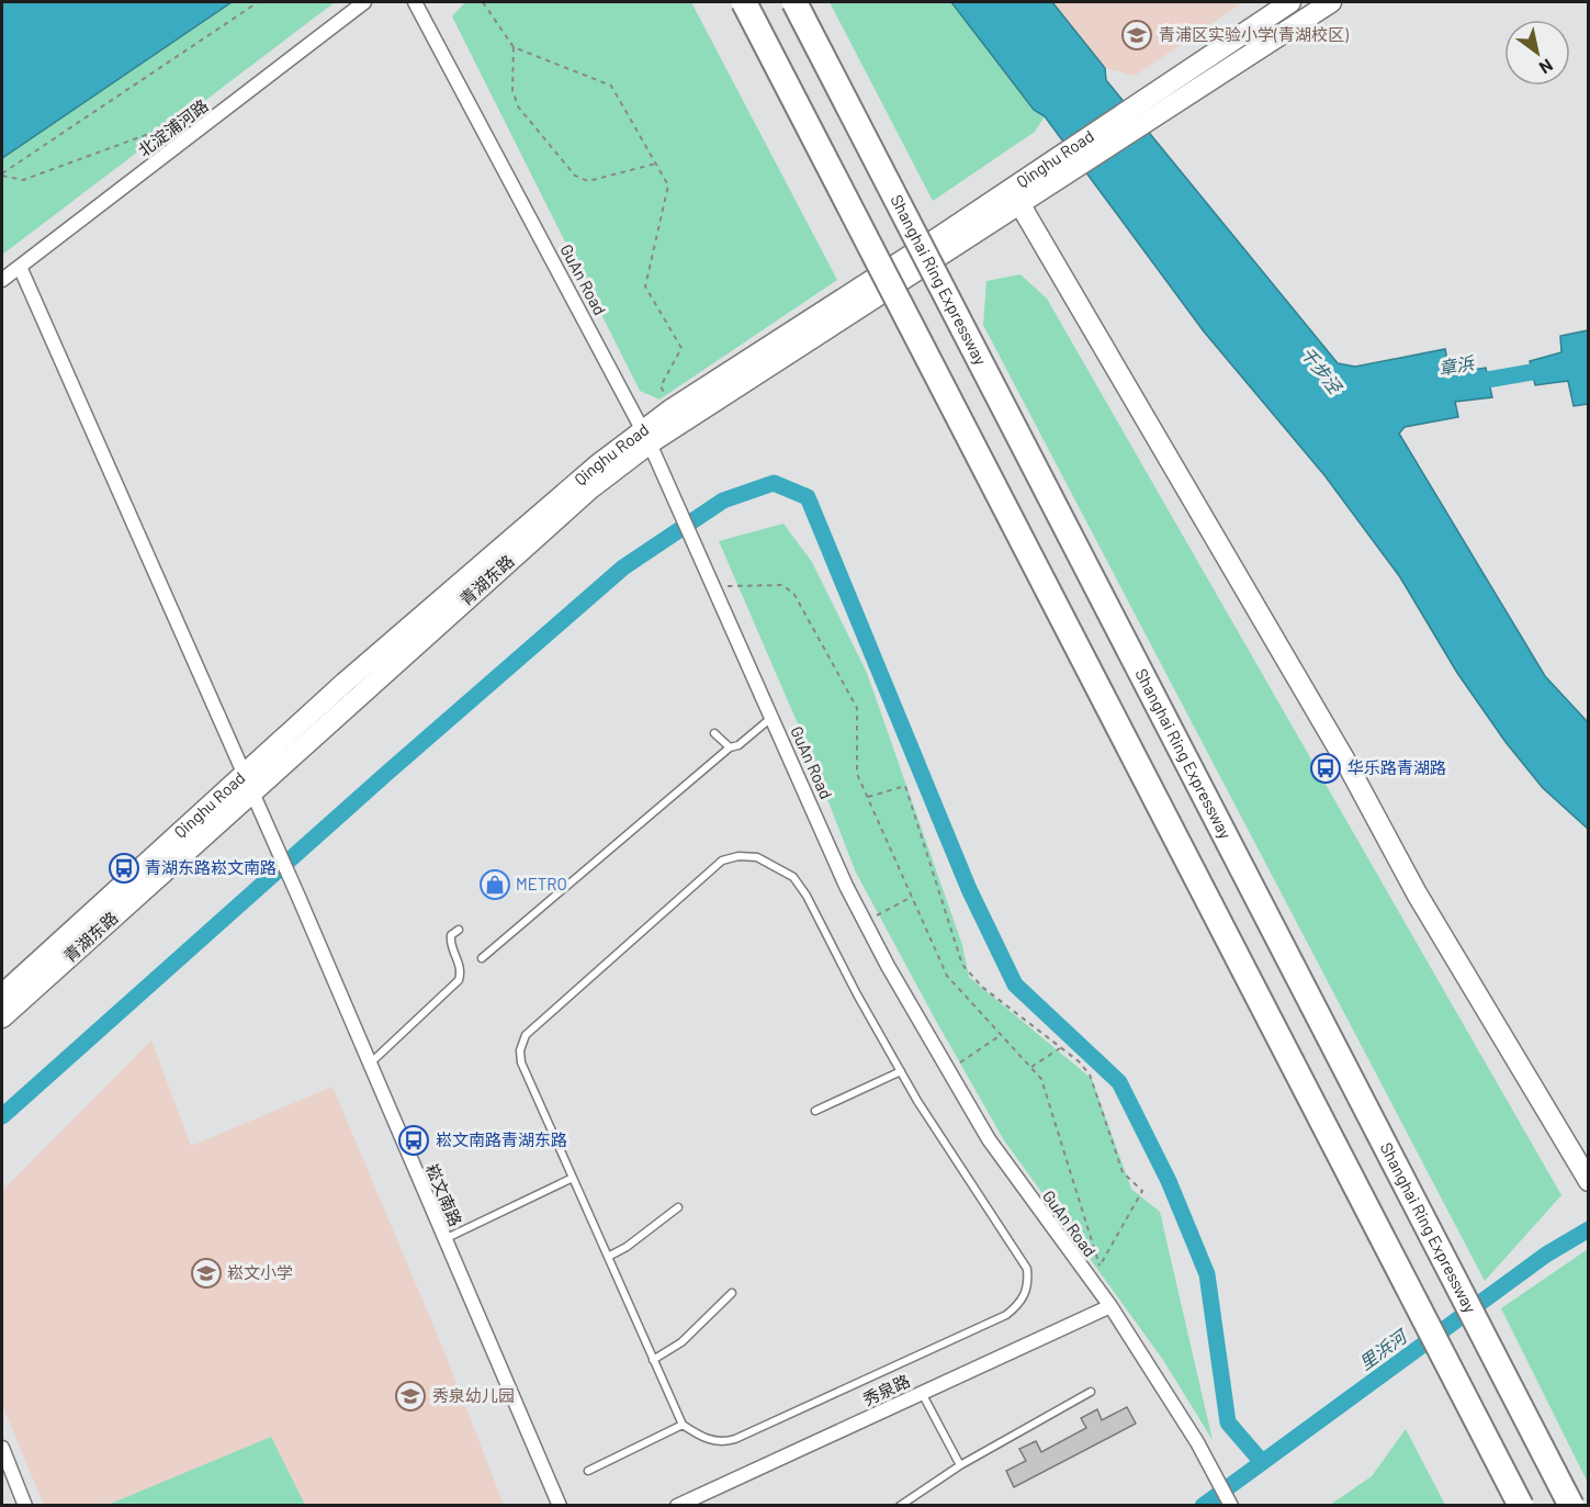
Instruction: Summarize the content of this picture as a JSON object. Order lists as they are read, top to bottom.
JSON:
{
  "streets": {
    "highway": ["Shanghai Ring Expressway"],
    "main road": ["Qinghu Road", "青湖东路"],
    "street": [
      "北淀浦河路",
      "GuAn Road",
      "崧文南路",
      "秀泉路"
    ]
  },
  "crossings": [
    ["北淀浦河路", "崧文南路"],
    ["Qinghu Road", "GuAn Road"],
    ["Qinghu Road", "青湖东路"],
    ["Qinghu Road", "崧文南路"],
    ["GuAn Road", "青湖东路"],
    ["GuAn Road", "秀泉路"],
    ["青湖东路", "崧文南路"]
  ],
  "water": ["章浜", "千步泾", "里浜河"],
  "places": {
    "school or university": ["青浦区实验小学(青湖校区)", "崧文小学", "秀泉幼儿园"],
    "bus stop": ["华乐路青湖路", "青湖东路崧文南路", "崧文南路青湖东路"],
    "shop": ["METRO"]
  },
  "north": "bottom right"
}
